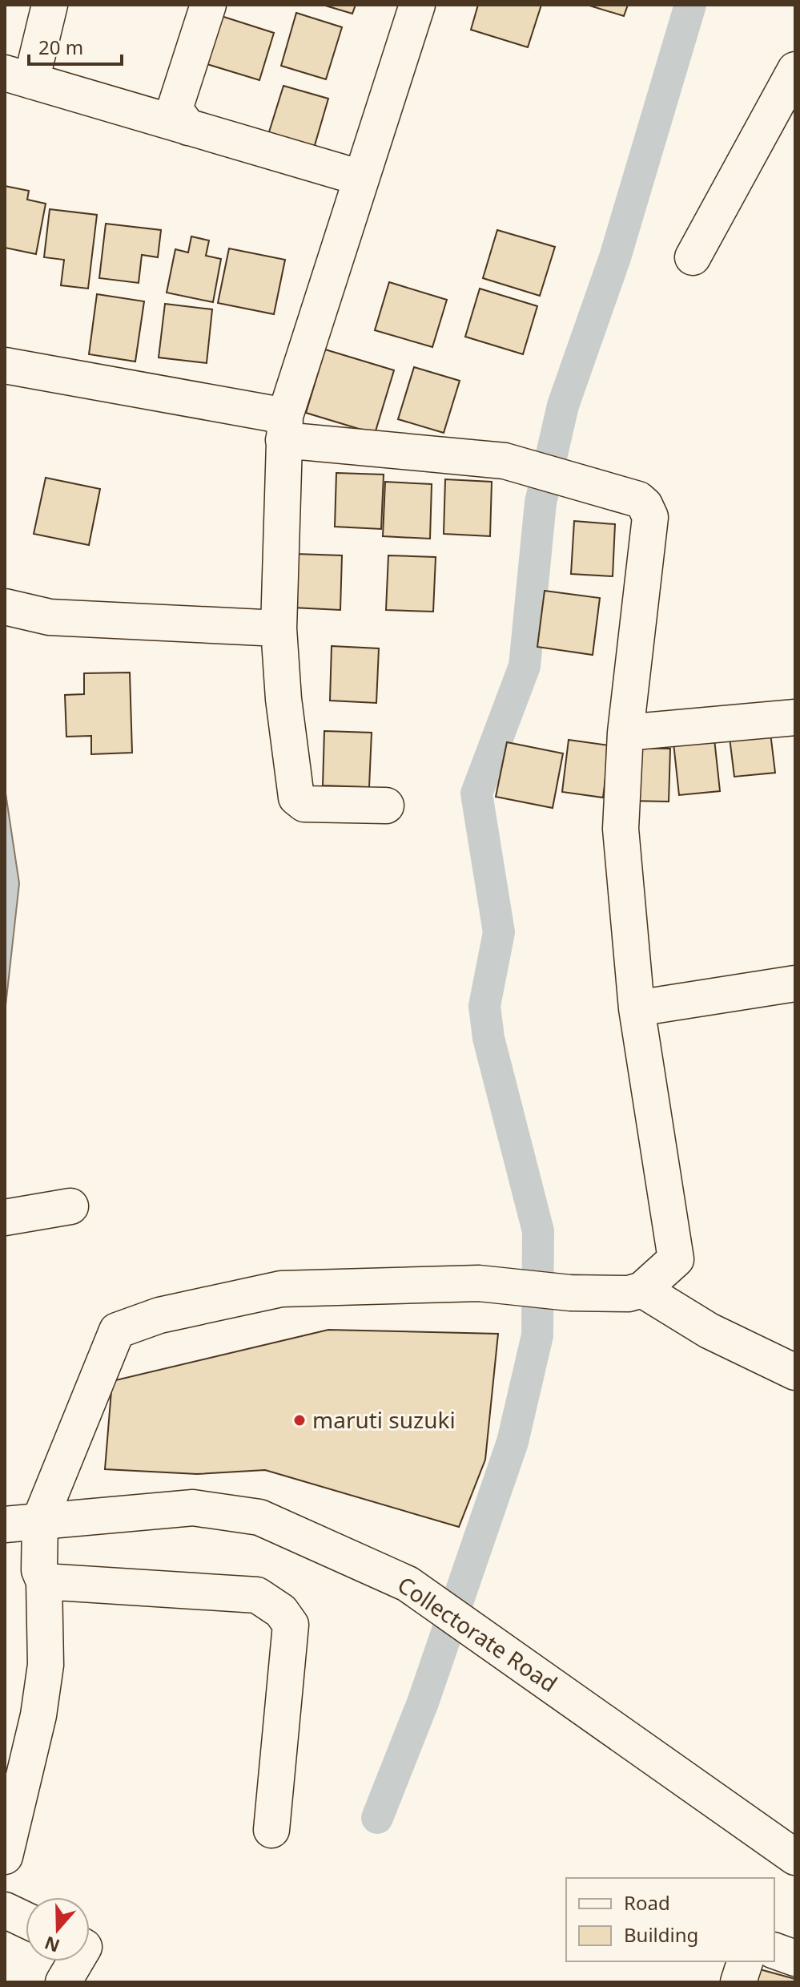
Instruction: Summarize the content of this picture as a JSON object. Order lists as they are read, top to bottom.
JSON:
{
  "streets": {
    "street": ["Collectorate Road"]
  },
  "places": ["maruti suzuki"],
  "legend": ["Road", "Building"],
  "scale_bar": "20 m",
  "north": "bottom"
}
